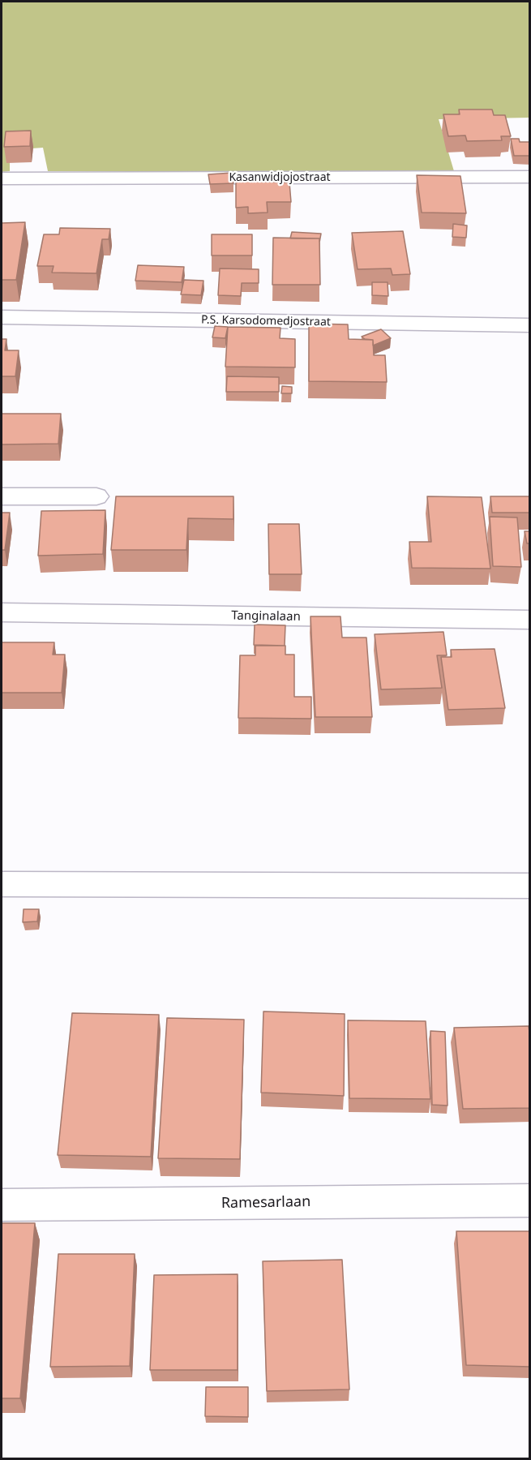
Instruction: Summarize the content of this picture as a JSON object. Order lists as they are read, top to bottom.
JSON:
{
  "streets": {
    "street": [
      "Kasanwidjojostraat",
      "P.S. Karsodomedjostraat",
      "Tanginalaan",
      "Ramesarlaan"
    ]
  }
}
